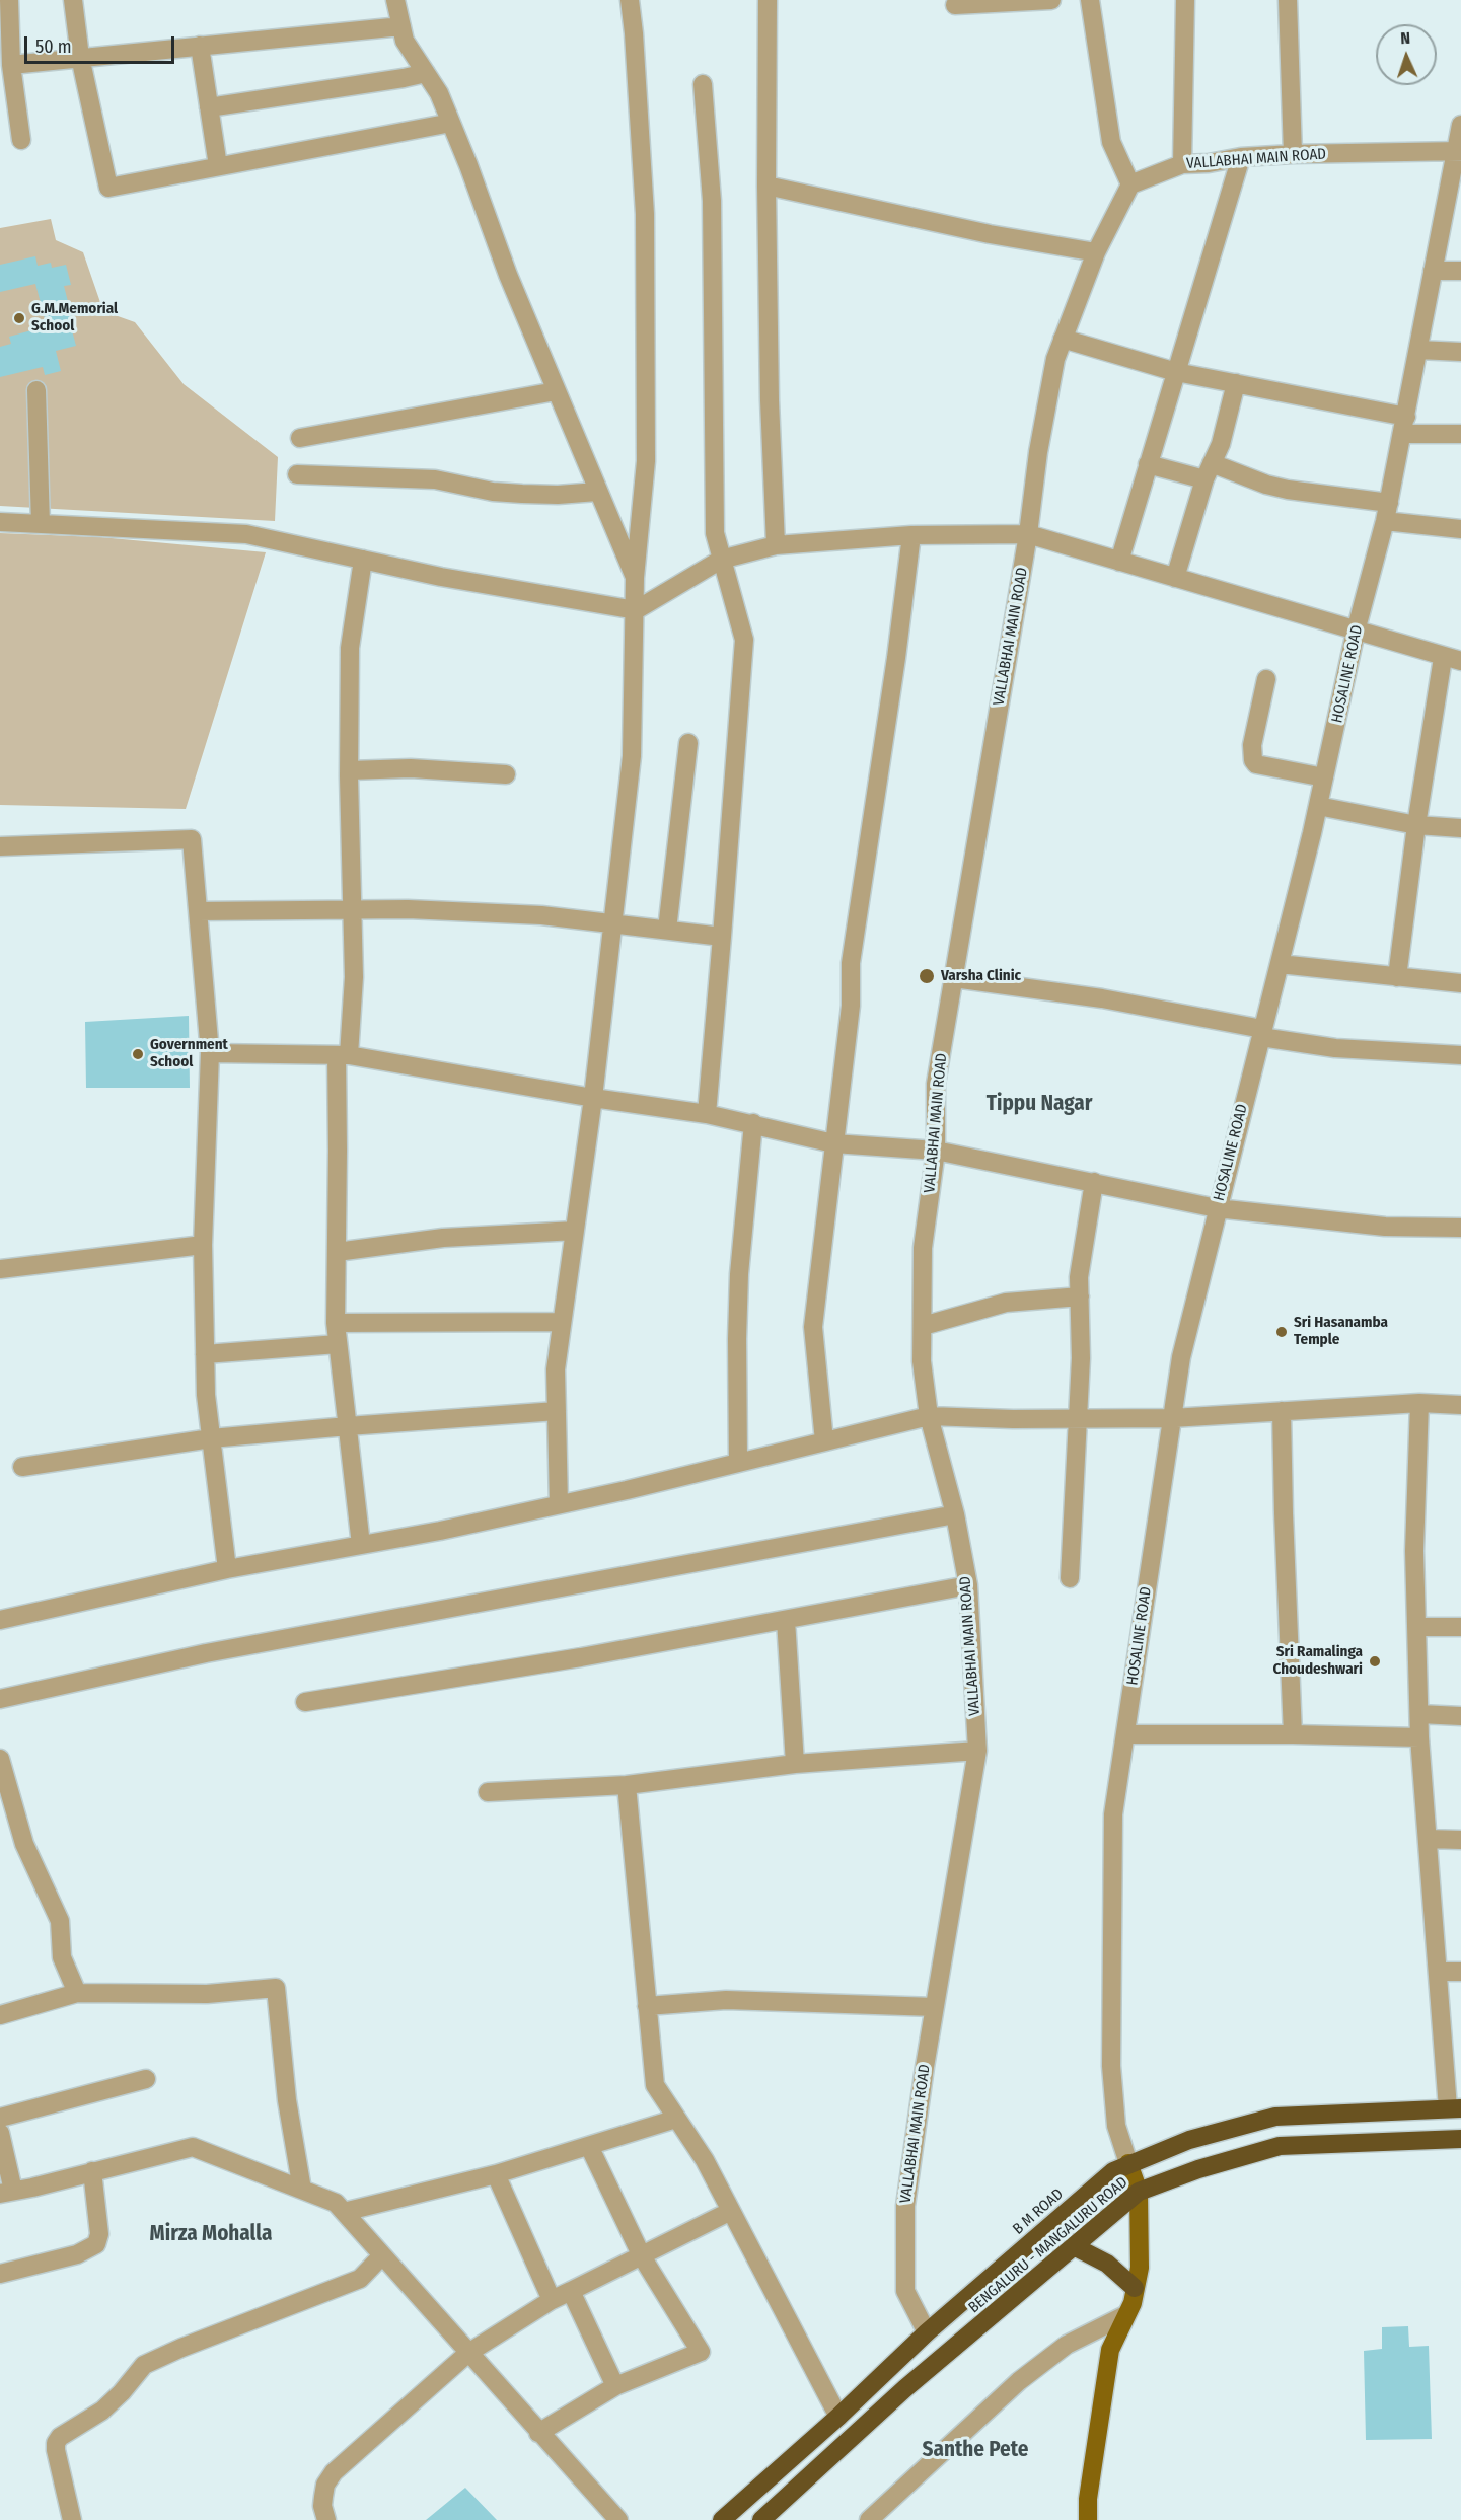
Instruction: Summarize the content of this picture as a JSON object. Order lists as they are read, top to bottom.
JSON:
{
  "streets": {
    "highway": ["B M ROAD", "BENGALURU - MANGALURU ROAD"],
    "main road": ["HOSALINE ROAD"],
    "street": ["VALLABHAI MAIN ROAD"]
  },
  "crossings": [
    ["VALLABHAI MAIN ROAD", "HOSALINE ROAD"],
    ["VALLABHAI MAIN ROAD", "B M ROAD"],
    ["HOSALINE ROAD", "B M ROAD"],
    ["HOSALINE ROAD", "BENGALURU - MANGALURU ROAD"]
  ],
  "districts": ["Tippu Nagar", "Mirza Mohalla", "Santhe Pete"],
  "places": [
    "G.M.Memorial School",
    "Varsha Clinic",
    "Government School",
    "Sri Hasanamba Temple",
    "Sri Ramalinga Choudeshwari"
  ],
  "scale_bar": "50 m",
  "north": "top"
}
